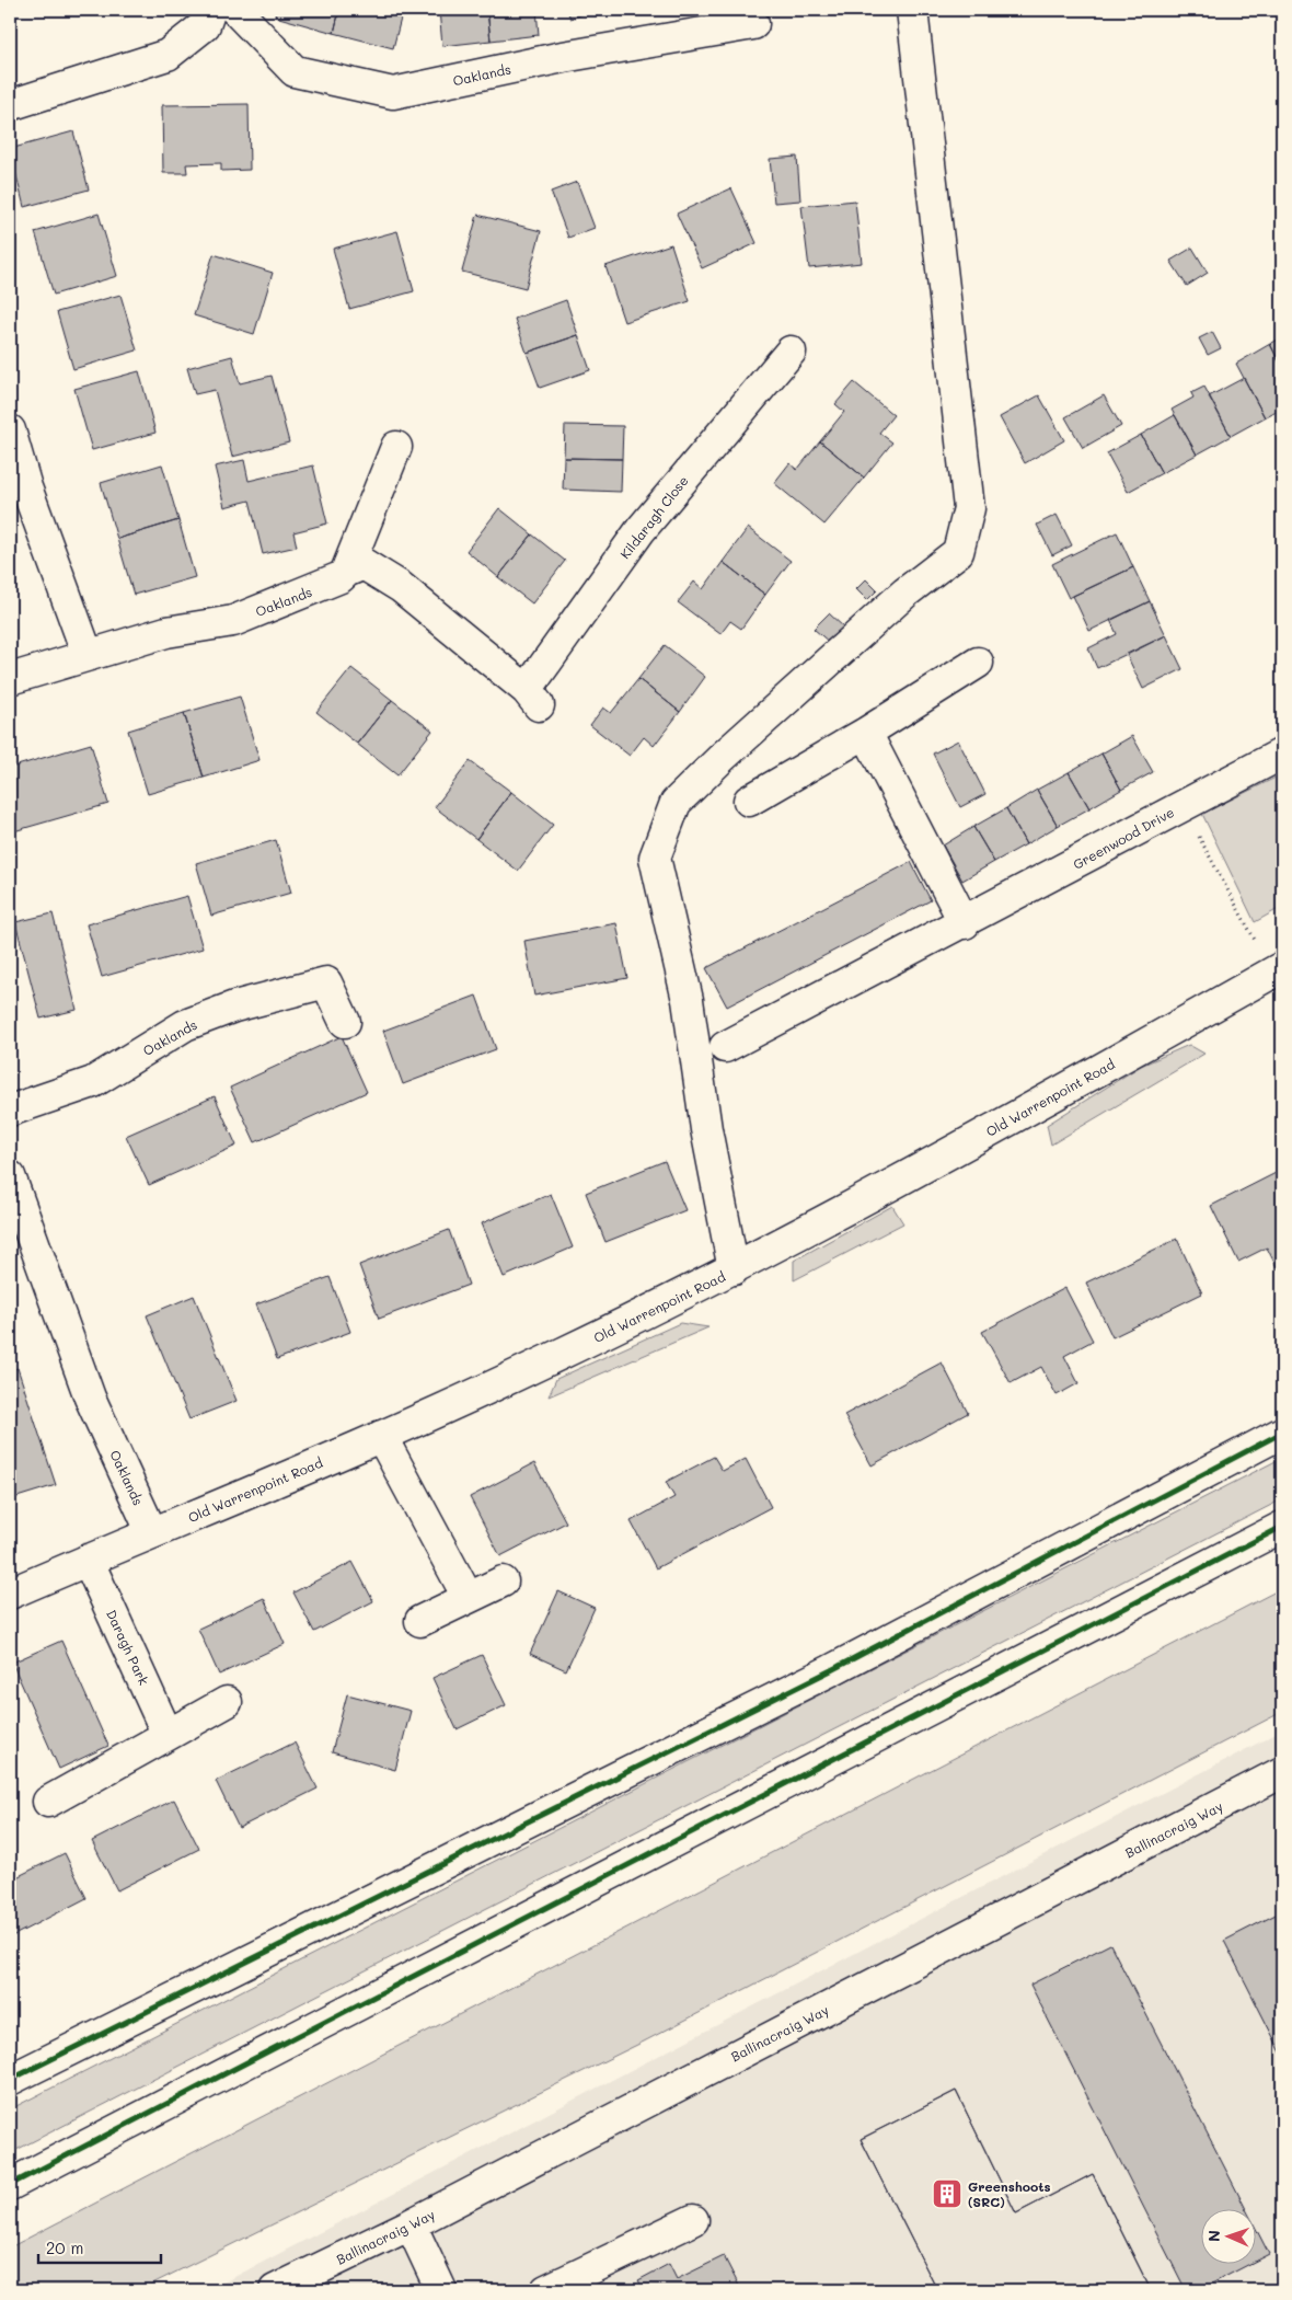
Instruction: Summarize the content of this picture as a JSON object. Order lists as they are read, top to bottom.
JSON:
{
  "streets": {
    "main road": [
      "Oaklands",
      "Kildaragh Close",
      "Greenwood Drive",
      "Old Warrenpoint Road",
      "Daragh Park",
      "Ballinacraig Way"
    ]
  },
  "crossings": [
    ["Oaklands", "Kildaragh Close"],
    ["Oaklands", "Old Warrenpoint Road"],
    ["Old Warrenpoint Road", "Daragh Park"]
  ],
  "places": {
    "building": ["Greenshoots (SRC)"]
  },
  "scale_bar": "20 m",
  "north": "left"
}
